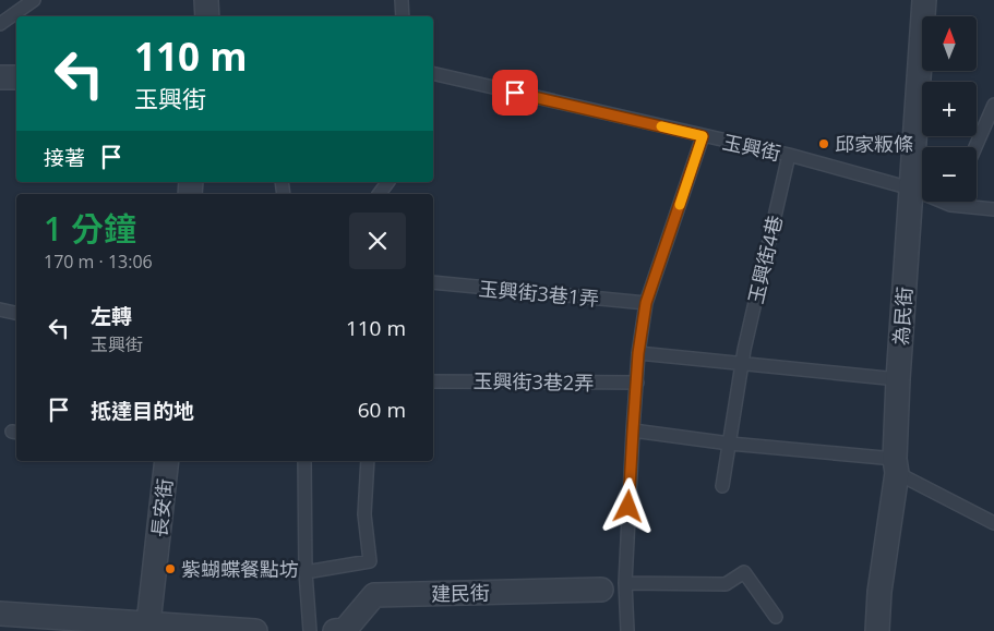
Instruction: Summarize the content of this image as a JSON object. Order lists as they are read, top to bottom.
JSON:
{
  "streets": {
    "street": ["為民街", "長安街", "建民街"],
    "lane": [
      "玉興街",
      "玉興街4巷",
      "玉興街3巷1弄",
      "玉興街3巷2弄"
    ]
  },
  "crossings": [
    ["玉興街", "玉興街4巷"],
    ["玉興街", "為民街"]
  ],
  "places": ["邱家粄條", "紫蝴蝶餐點坊"],
  "north": "top",
  "page": {
    "map_buttons": ["+", "−"],
    "turn": ["110 m", "玉興街"],
    "then": "接著",
    "heading": ["1 分鐘", "170 m · 13:06"],
    "list": [
      {
        "name": "左轉",
        "note": "玉興街",
        "value": "110 m"
      },
      {
        "name": "抵達目的地",
        "value": "60 m"
      }
    ]
  }
}
